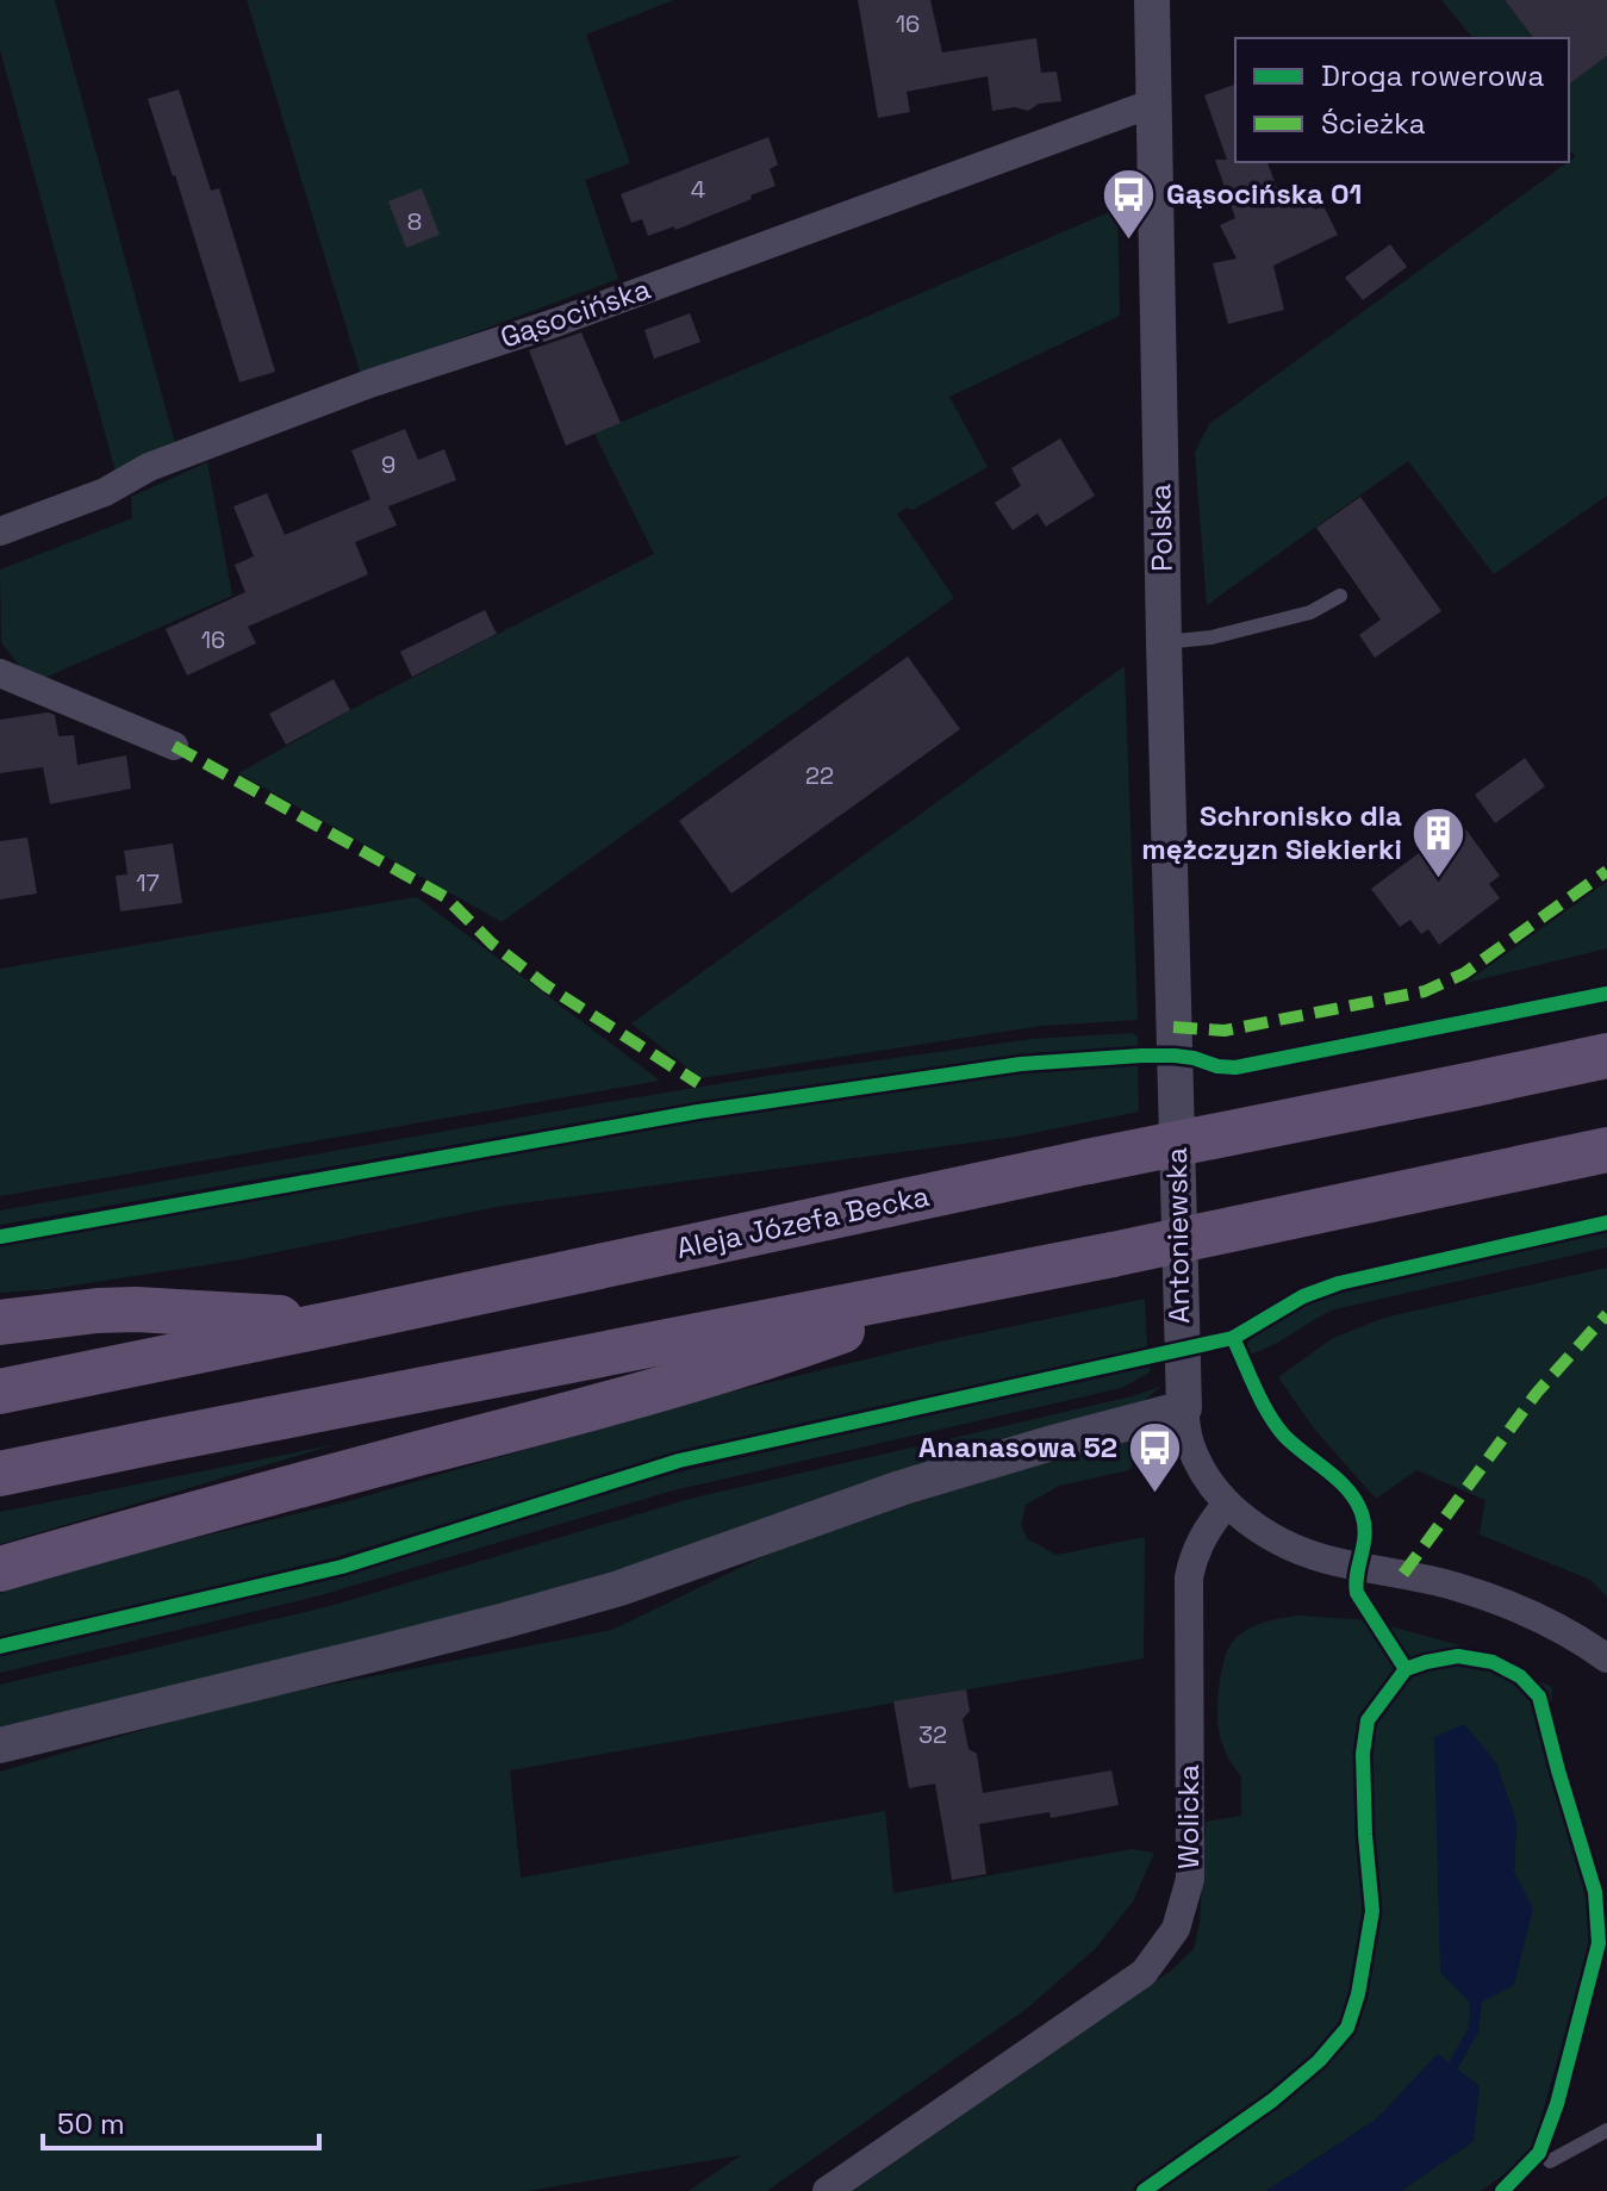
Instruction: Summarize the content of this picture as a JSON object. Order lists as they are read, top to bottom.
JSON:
{
  "streets": {
    "main road": ["Aleja Józefa Becka"],
    "street": [
      "Gąsocińska",
      "Polska",
      "Antoniewska",
      "Wolicka"
    ]
  },
  "crossings": [
    ["Gąsocińska", "Polska"],
    ["Polska", "Antoniewska"],
    ["Antoniewska", "Wolicka"]
  ],
  "places": {
    "bus stop": ["Gąsocińska 01", "Ananasowa 52"],
    "building": ["Schronisko dla mężczyzn Siekierki"]
  },
  "house_numbers": [
    "16",
    "4",
    "8",
    "9",
    "16",
    "22",
    "17",
    "32"
  ],
  "legend": ["Droga rowerowa", "Ścieżka"],
  "scale_bar": "50 m"
}
